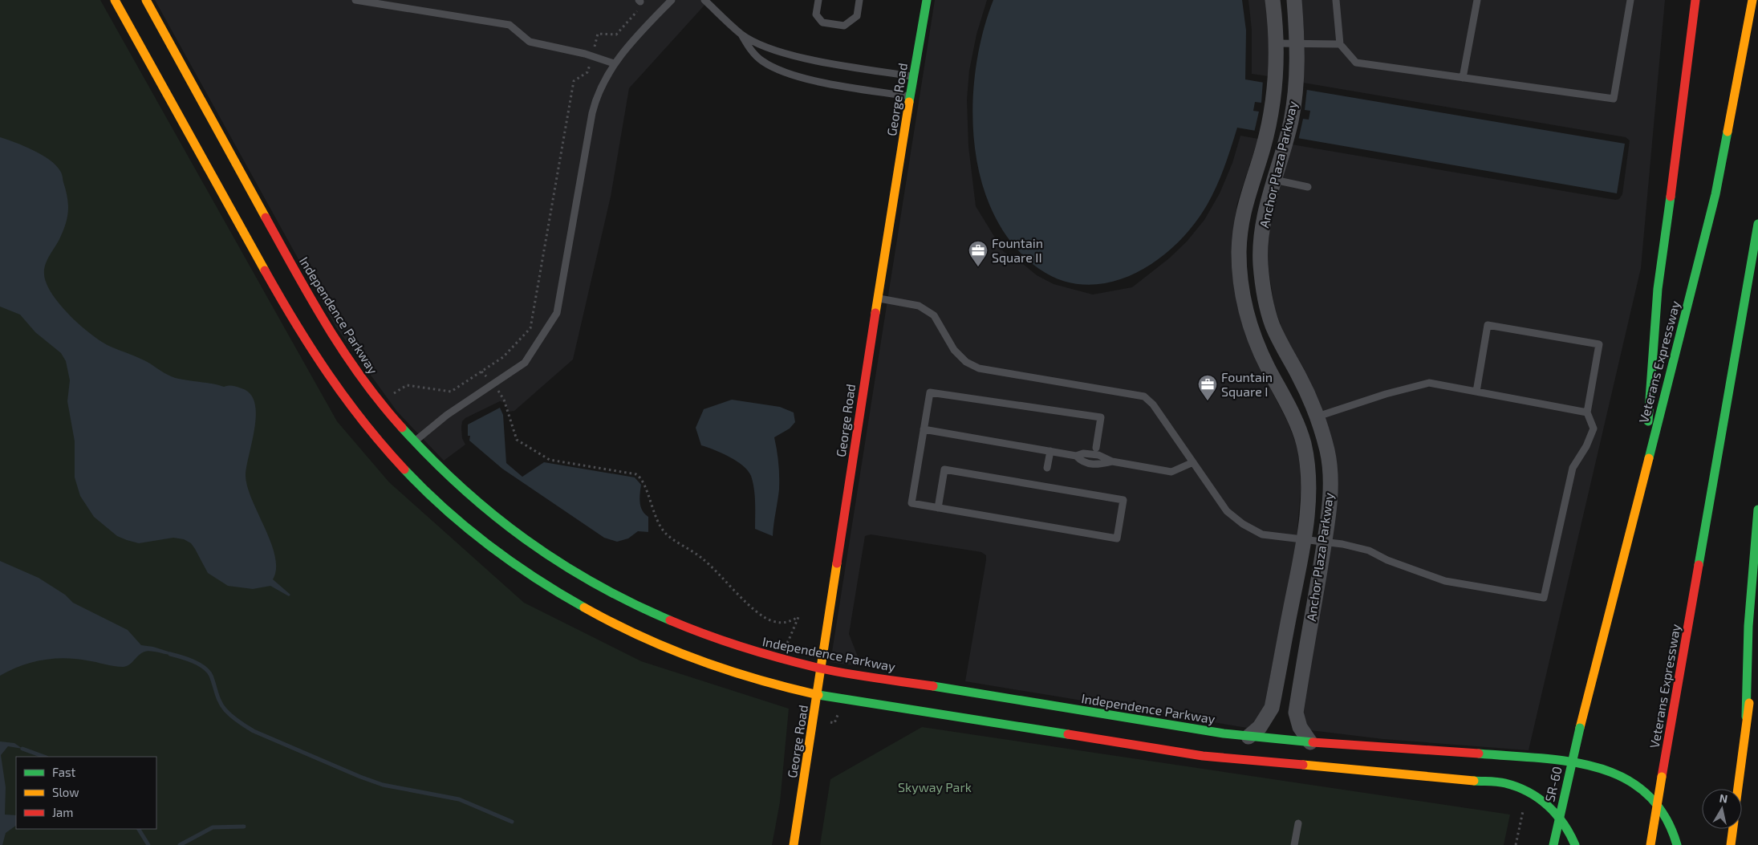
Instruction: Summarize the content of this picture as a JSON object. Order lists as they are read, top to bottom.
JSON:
{
  "streets": {
    "main road": [
      "George Road",
      "Independence Parkway",
      "Veterans Expressway",
      "SR-60"
    ],
    "street": ["Anchor Plaza Parkway"]
  },
  "crossings": [
    ["George Road", "Independence Parkway"],
    ["Anchor Plaza Parkway", "Independence Parkway"],
    ["Veterans Expressway", "SR-60"]
  ],
  "parks": ["Skyway Park"],
  "places": {
    "office": ["Fountain Square II", "Fountain Square I"]
  },
  "legend": ["Fast", "Slow", "Jam"],
  "north": "top"
}
